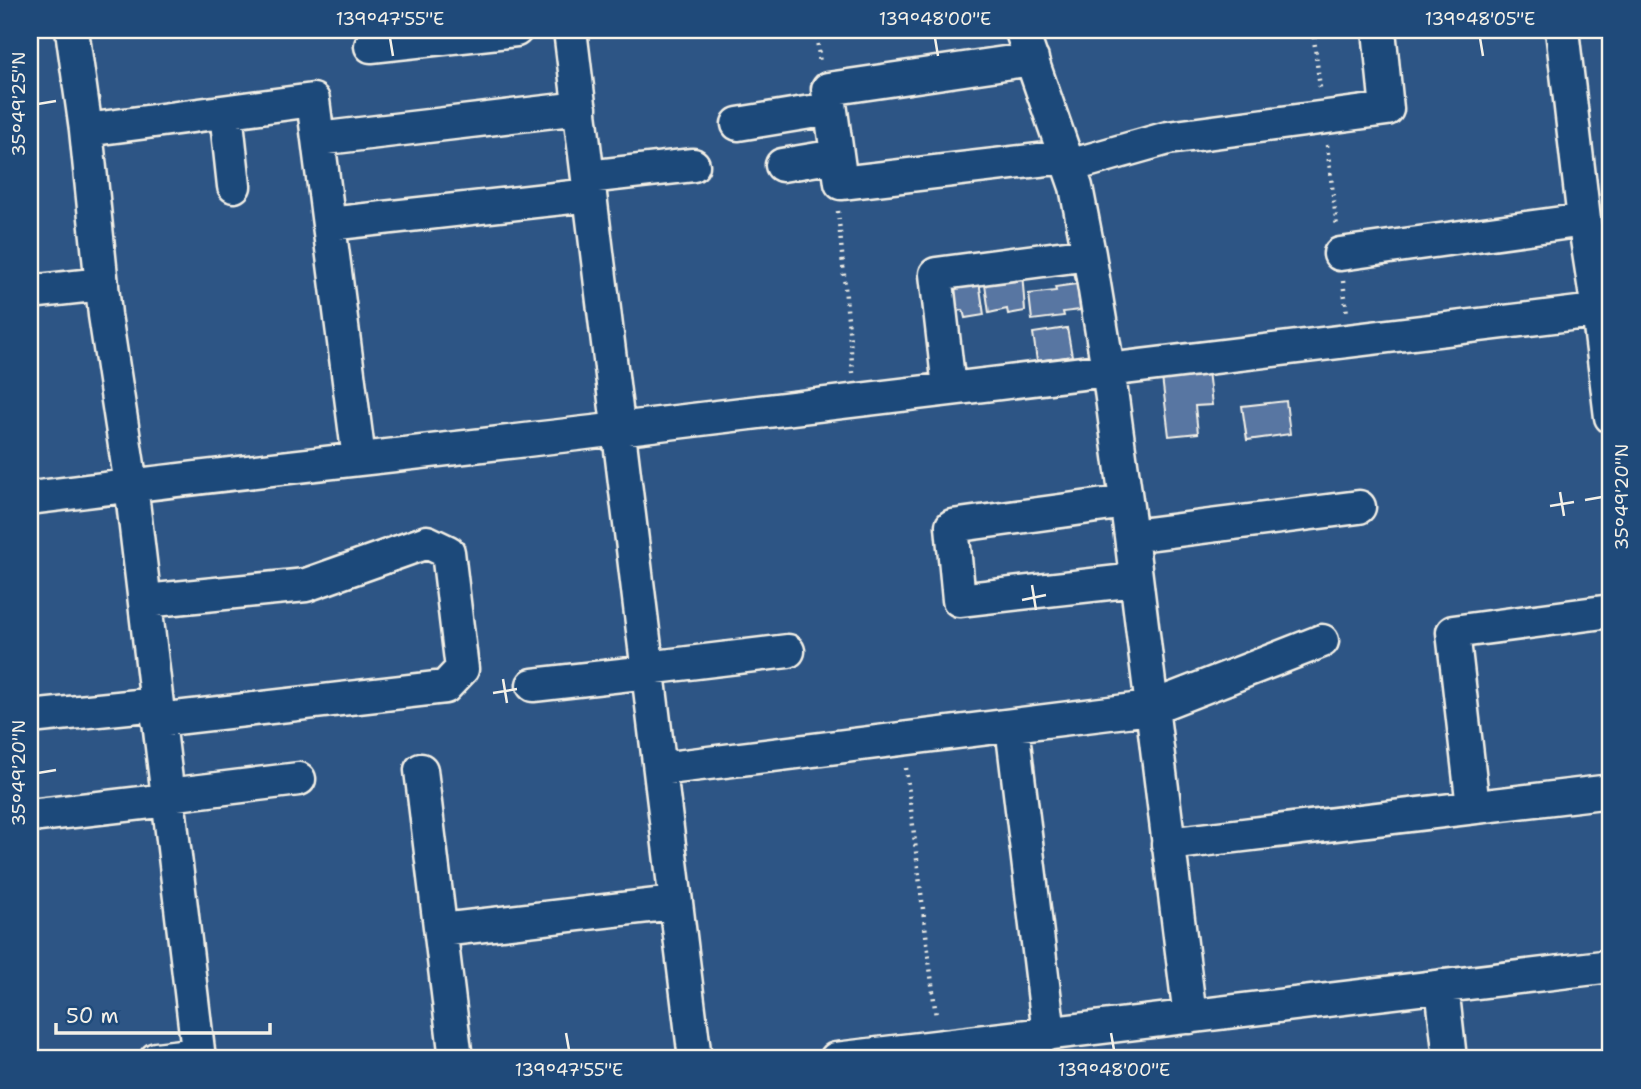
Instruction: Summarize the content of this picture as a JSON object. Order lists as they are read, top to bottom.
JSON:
{
  "scale_bar": "50 m",
  "coordinates": [
    "139°47'55\"E",
    "139°48'00\"E",
    "139°48'05\"E",
    "35°49'25\"N",
    "35°49'20\"N"
  ]
}
